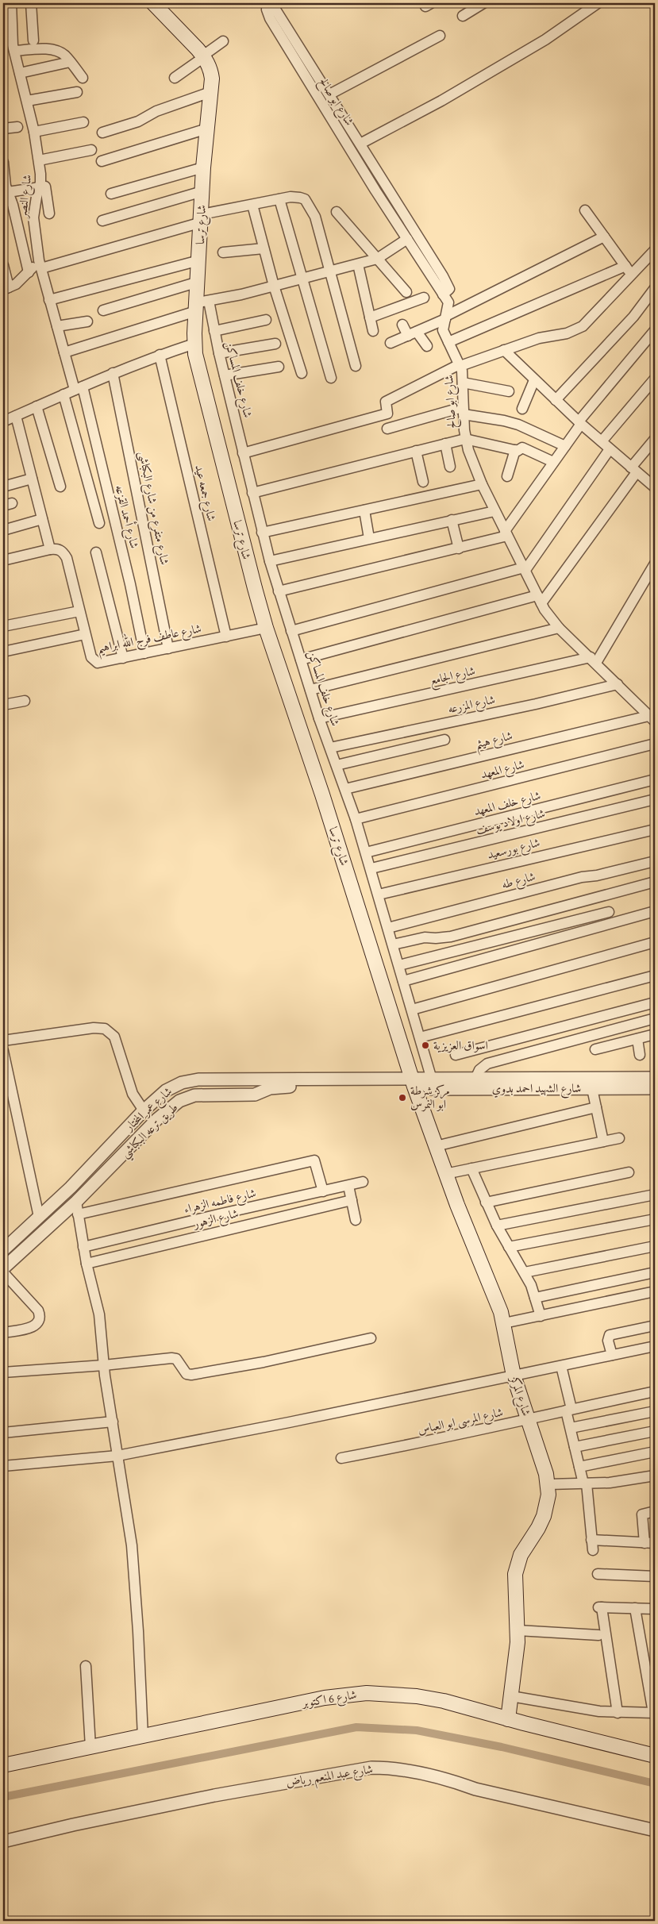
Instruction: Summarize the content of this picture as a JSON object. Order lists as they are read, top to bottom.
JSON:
{
  "streets": {
    "main road": ["شارع ترسا", "شارع المركز", "شارع 6 اكتوبر"],
    "street": [
      "شارع ابو صالح",
      "شارع النصر",
      "شارع خلف المساكن",
      "شارع جمعه عيد",
      "شارع متفرع من شارع البكباشى",
      "شارع أحمد القزعه",
      "شارع عاطف فرج الله ابراهيم",
      "شارع الجامع",
      "شارع المزرعه",
      "شارع هيثم",
      "شارع المعهد",
      "شارع خلف المعهد",
      "شارع اولاد يوسف",
      "شارع بورسعيد",
      "شارع طه",
      "شارع الشهيد احمد بدوي",
      "شارع عمر المختار",
      "طريق ترعه البكباشي",
      "شارع فاطمه الزهراء",
      "شارع الزهور",
      "شارع المرسى ابو العباس",
      "شارع عبد المنعم رياض"
    ]
  },
  "crossings": [
    ["شارع ابو صالح", "شارع الجامع"],
    ["شارع ابو صالح", "شارع المزرعه"],
    ["شارع ابو صالح", "شارع هيثم"],
    ["شارع النصر", "شارع أحمد القزعه"],
    ["شارع ترسا", "شارع خلف المساكن"],
    ["شارع ترسا", "شارع عاطف فرج الله ابراهيم"],
    ["شارع ترسا", "شارع الشهيد احمد بدوي"],
    ["شارع ترسا", "شارع عمر المختار"],
    ["شارع ترسا", "شارع المركز"],
    ["شارع خلف المساكن", "شارع الجامع"],
    ["شارع خلف المساكن", "شارع المزرعه"],
    ["شارع خلف المساكن", "شارع هيثم"],
    ["شارع خلف المساكن", "شارع المعهد"],
    ["شارع خلف المساكن", "شارع خلف المعهد"],
    ["شارع خلف المساكن", "شارع اولاد يوسف"],
    ["شارع خلف المساكن", "شارع بورسعيد"],
    ["شارع خلف المساكن", "شارع طه"],
    ["شارع خلف المساكن", "شارع الشهيد احمد بدوي"],
    ["شارع خلف المساكن", "شارع عمر المختار"],
    ["شارع خلف المساكن", "شارع المركز"],
    ["شارع جمعه عيد", "شارع عاطف فرج الله ابراهيم"],
    ["شارع متفرع من شارع البكباشى", "شارع عاطف فرج الله ابراهيم"],
    ["شارع أحمد القزعه", "شارع عاطف فرج الله ابراهيم"],
    ["شارع الشهيد احمد بدوي", "شارع عمر المختار"],
    ["شارع الشهيد احمد بدوي", "شارع المركز"],
    ["شارع عمر المختار", "طريق ترعه البكباشي"],
    ["شارع عمر المختار", "شارع المركز"],
    ["شارع المركز", "شارع المرسى ابو العباس"],
    ["شارع المركز", "شارع 6 اكتوبر"]
  ],
  "places": ["اسواق العزيزية", "مركز شرطة ابو النمرس"]
}
